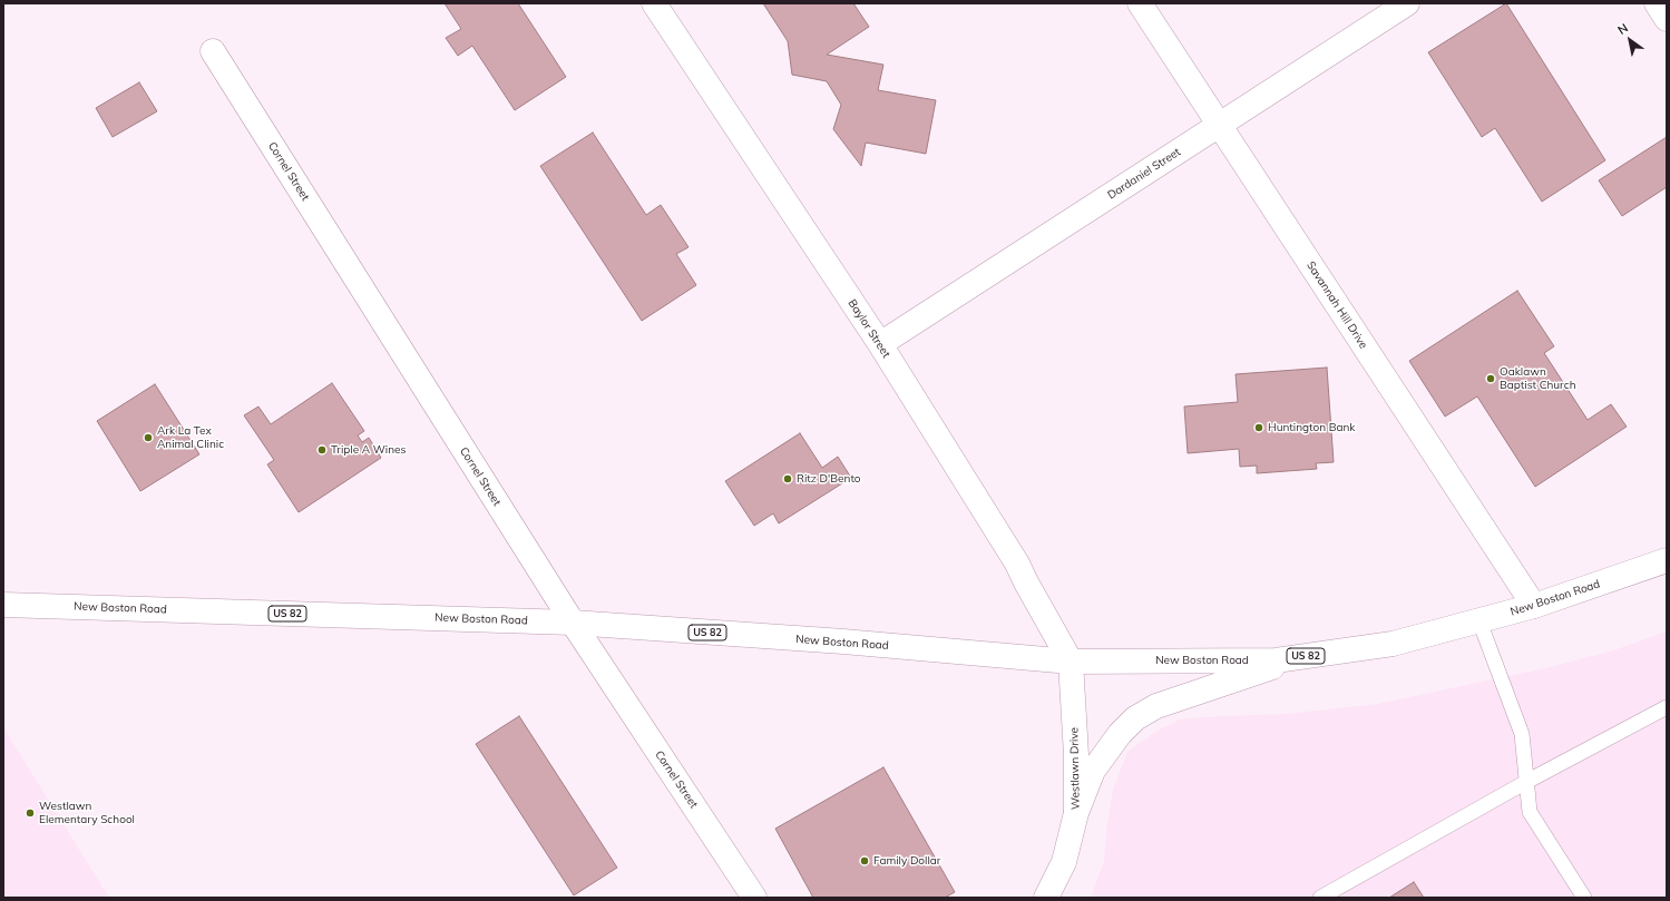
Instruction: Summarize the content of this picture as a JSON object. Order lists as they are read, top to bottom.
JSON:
{
  "streets": {
    "street": [
      "Cornel Street",
      "Dardaniel Street",
      "Savannah Hill Drive",
      "Baylor Street",
      "New Boston Road",
      "US 82",
      "Westlawn Drive"
    ]
  },
  "crossings": [
    ["Cornel Street", "New Boston Road"],
    ["Dardaniel Street", "Savannah Hill Drive"],
    ["Dardaniel Street", "Baylor Street"],
    ["Savannah Hill Drive", "New Boston Road"],
    ["Baylor Street", "New Boston Road"],
    ["Baylor Street", "Westlawn Drive"],
    ["New Boston Road", "Westlawn Drive"]
  ],
  "places": [
    "Oaklawn Baptist Church",
    "Huntington Bank",
    "Ark La Tex Animal Clinic",
    "Triple A Wines",
    "Ritz D'Bento",
    "Westlawn Elementary School",
    "Family Dollar"
  ],
  "north": "top left"
}
